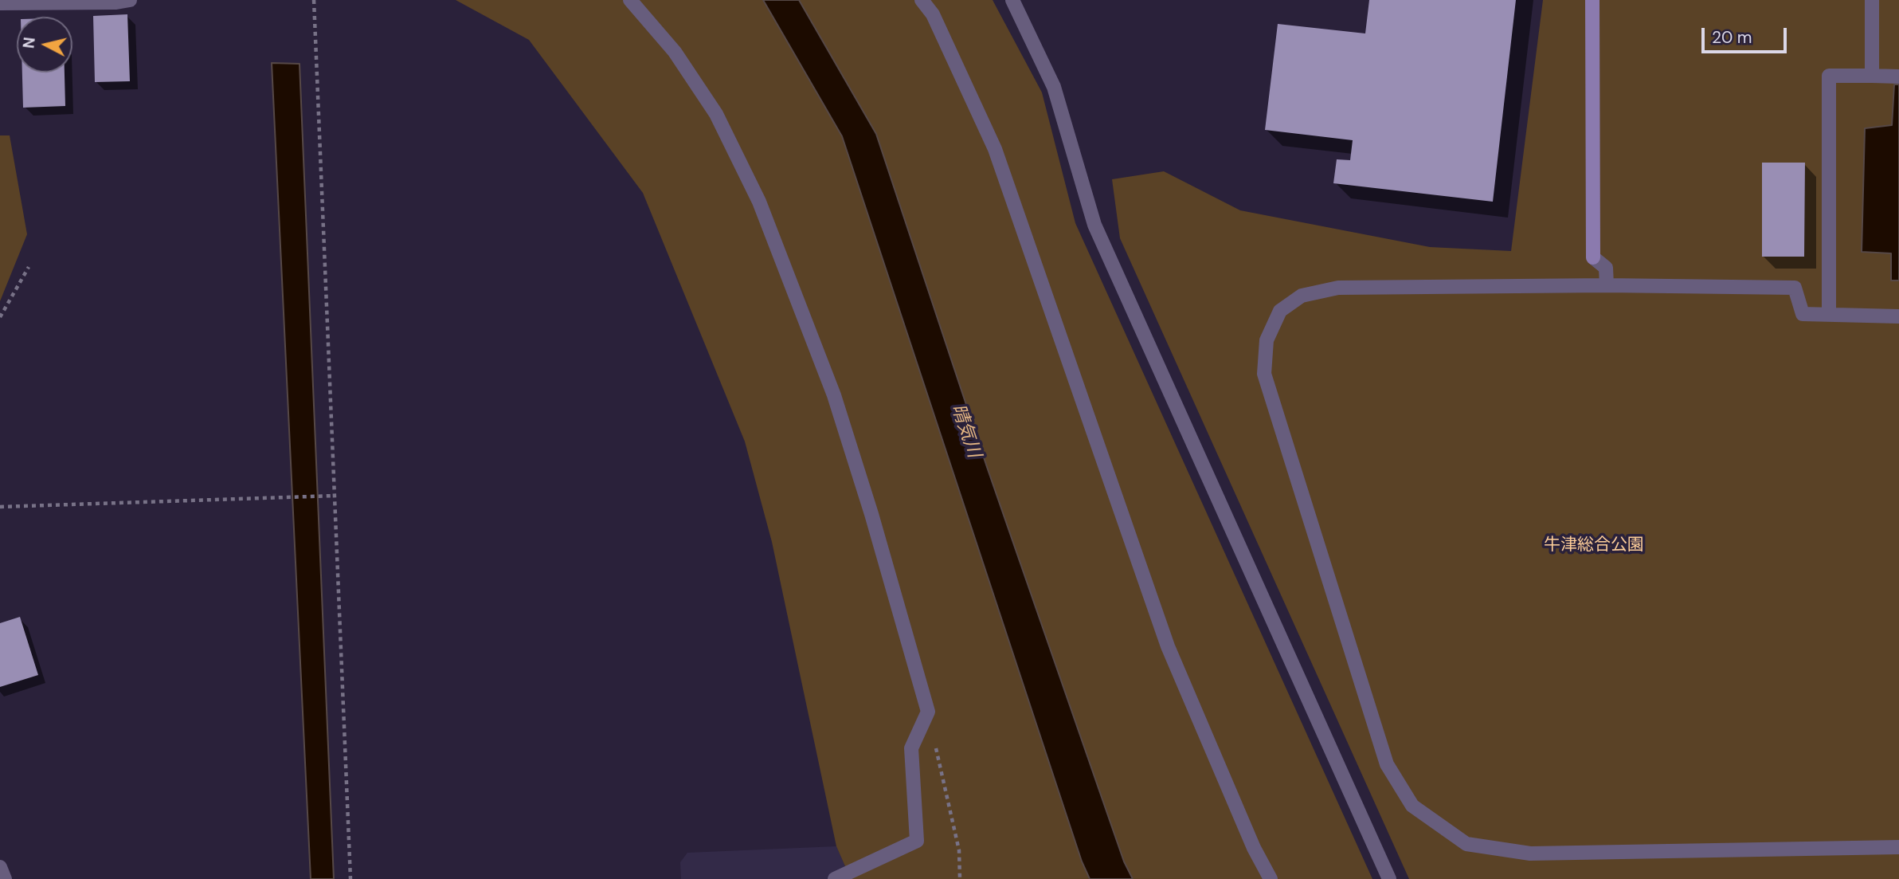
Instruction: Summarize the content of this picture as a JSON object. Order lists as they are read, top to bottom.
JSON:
{
  "water": ["晴気川"],
  "parks": ["牛津総合公園"],
  "scale_bar": "20 m",
  "north": "left"
}
